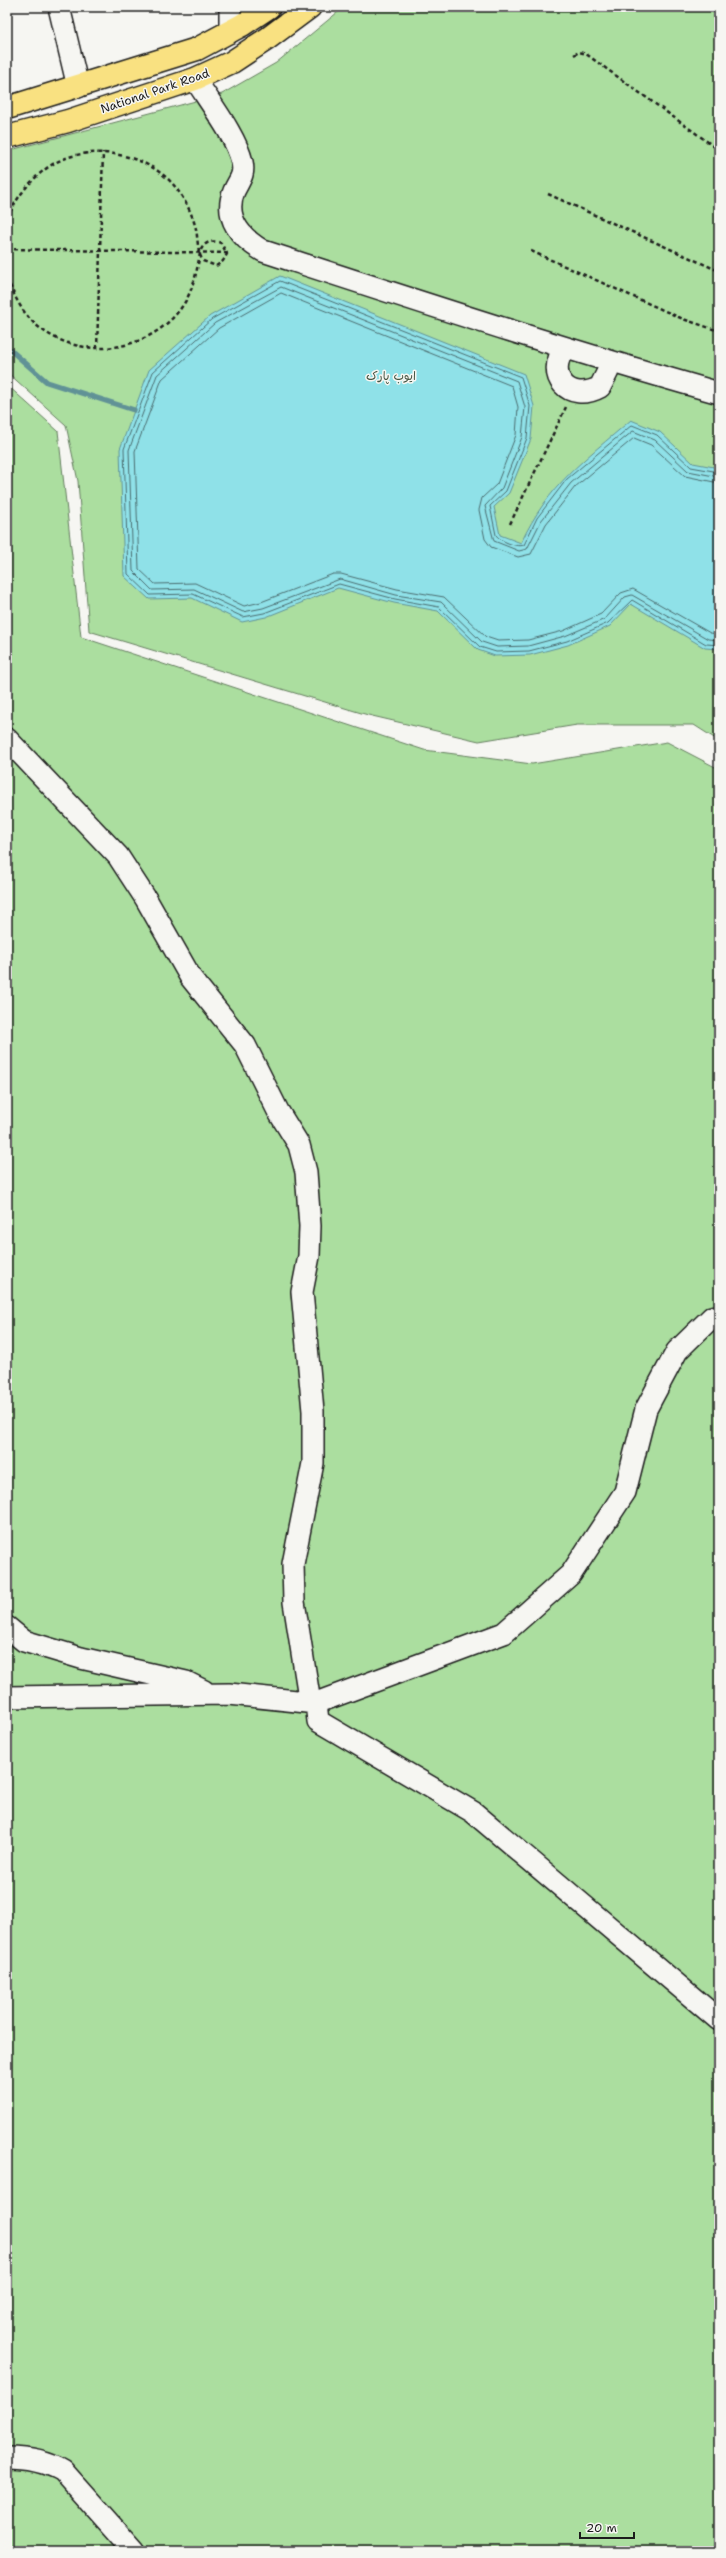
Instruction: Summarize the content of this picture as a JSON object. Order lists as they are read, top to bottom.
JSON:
{
  "streets": {
    "main road": ["National Park Road"]
  },
  "parks": ["ایوب پارک"],
  "scale_bar": "20 m"
}
